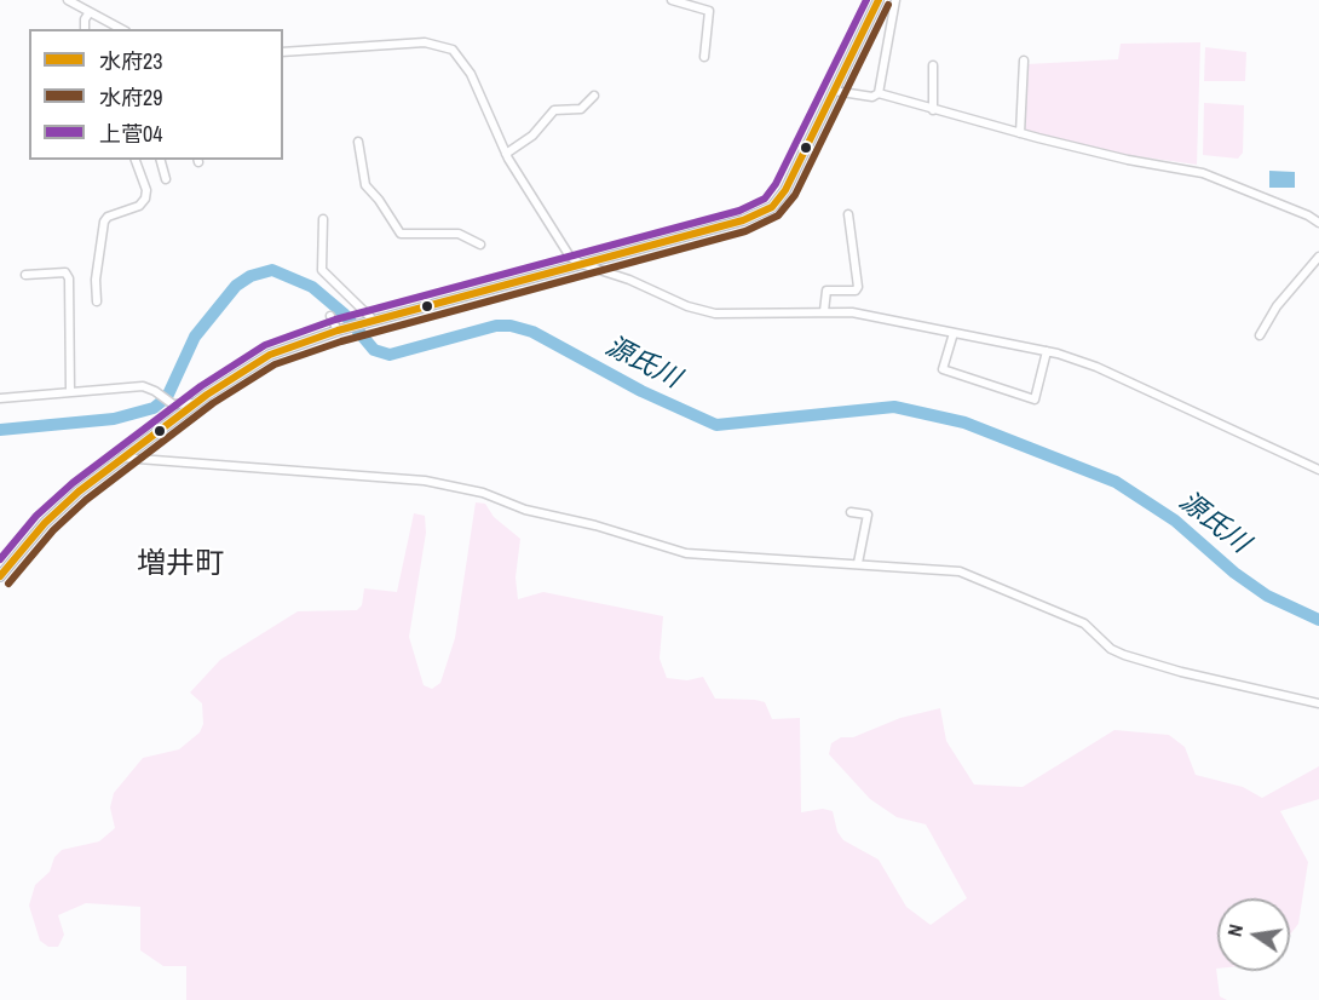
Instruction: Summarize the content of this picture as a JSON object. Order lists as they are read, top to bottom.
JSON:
{
  "districts": ["増井町"],
  "water": ["源氏川"],
  "lines": ["transit line 水府23", "transit line 上菅04", "transit line 水府29"],
  "legend": ["水府23", "水府29", "上菅04"],
  "north": "left"
}
